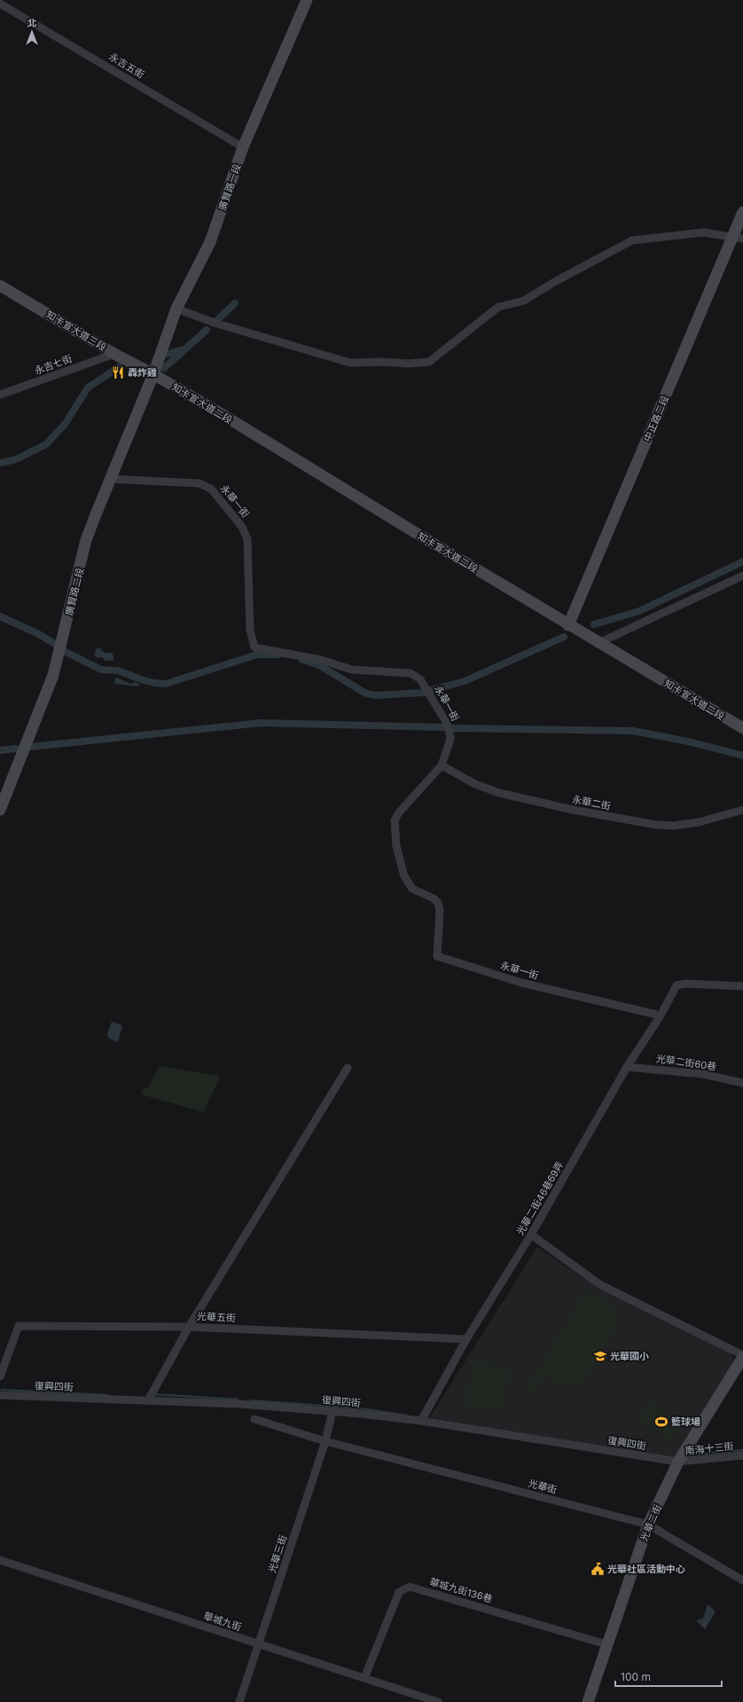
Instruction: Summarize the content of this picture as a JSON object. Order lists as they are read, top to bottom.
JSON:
{
  "streets": {
    "street": [
      "永吉五街",
      "廣賢路一段",
      "知卡宣大道三段",
      "永吉七街",
      "知卡宣大道二段",
      "中正路二段",
      "永華一街",
      "廣賢路二段",
      "永華二街",
      "光華二街60巷",
      "光華二街46巷69弄",
      "光華五街",
      "復興四街",
      "南海十三街",
      "光華街",
      "光華二街",
      "光華三街",
      "華城九街136巷",
      "華城九街"
    ]
  },
  "crossings": [
    ["永吉五街", "廣賢路一段"],
    ["廣賢路一段", "知卡宣大道三段"],
    ["廣賢路一段", "知卡宣大道二段"],
    ["廣賢路一段", "廣賢路二段"],
    ["知卡宣大道三段", "永吉七街"],
    ["知卡宣大道三段", "知卡宣大道二段"],
    ["知卡宣大道三段", "廣賢路二段"],
    ["知卡宣大道二段", "中正路二段"],
    ["知卡宣大道二段", "廣賢路二段"],
    ["永華一街", "廣賢路二段"],
    ["永華一街", "永華二街"],
    ["永華一街", "光華二街46巷69弄"],
    ["光華二街60巷", "光華二街46巷69弄"],
    ["光華二街46巷69弄", "光華五街"],
    ["光華二街46巷69弄", "復興四街"],
    ["復興四街", "南海十三街"],
    ["復興四街", "光華二街"],
    ["復興四街", "光華三街"],
    ["南海十三街", "光華二街"],
    ["光華街", "光華二街"],
    ["光華街", "光華三街"],
    ["光華二街", "華城九街136巷"],
    ["光華三街", "華城九街"],
    ["華城九街136巷", "華城九街"]
  ],
  "places": {
    "restaurant": ["轟炸雞"],
    "school or university": ["光華國小"],
    "sports": ["籃球場"],
    "public building": ["光華社區活動中心"]
  },
  "scale_bar": "100 m",
  "north": "top"
}
